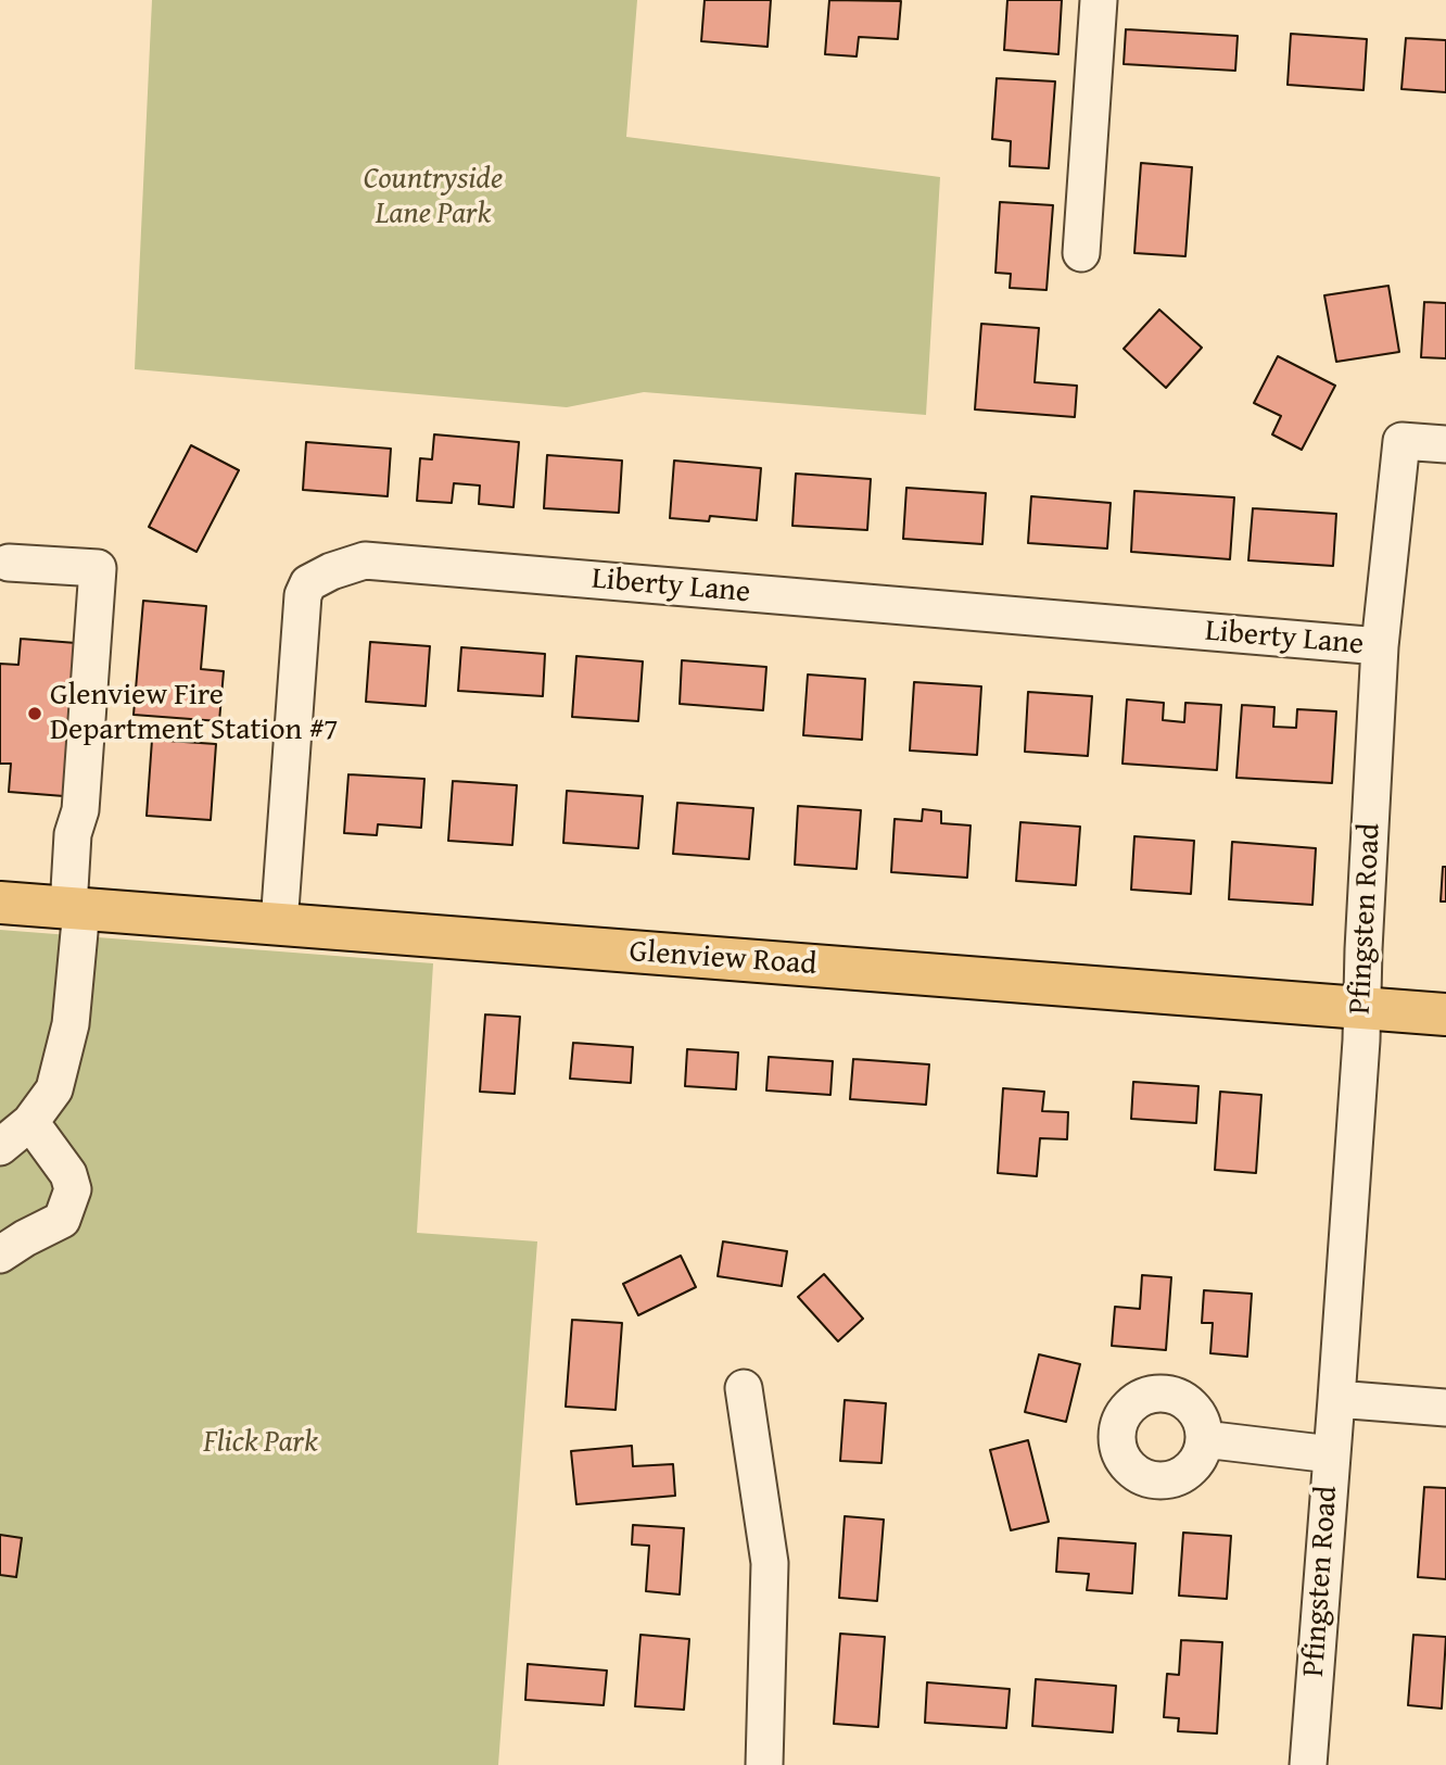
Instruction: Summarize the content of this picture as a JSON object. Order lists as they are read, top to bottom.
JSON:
{
  "streets": {
    "main road": ["Glenview Road"],
    "street": ["Liberty Lane", "Pfingsten Road"]
  },
  "crossings": [
    ["Liberty Lane", "Pfingsten Road"],
    ["Liberty Lane", "Glenview Road"],
    ["Pfingsten Road", "Glenview Road"]
  ],
  "parks": ["Countryside Lane Park", "Flick Park"],
  "places": ["Glenview Fire Department Station #7"]
}
